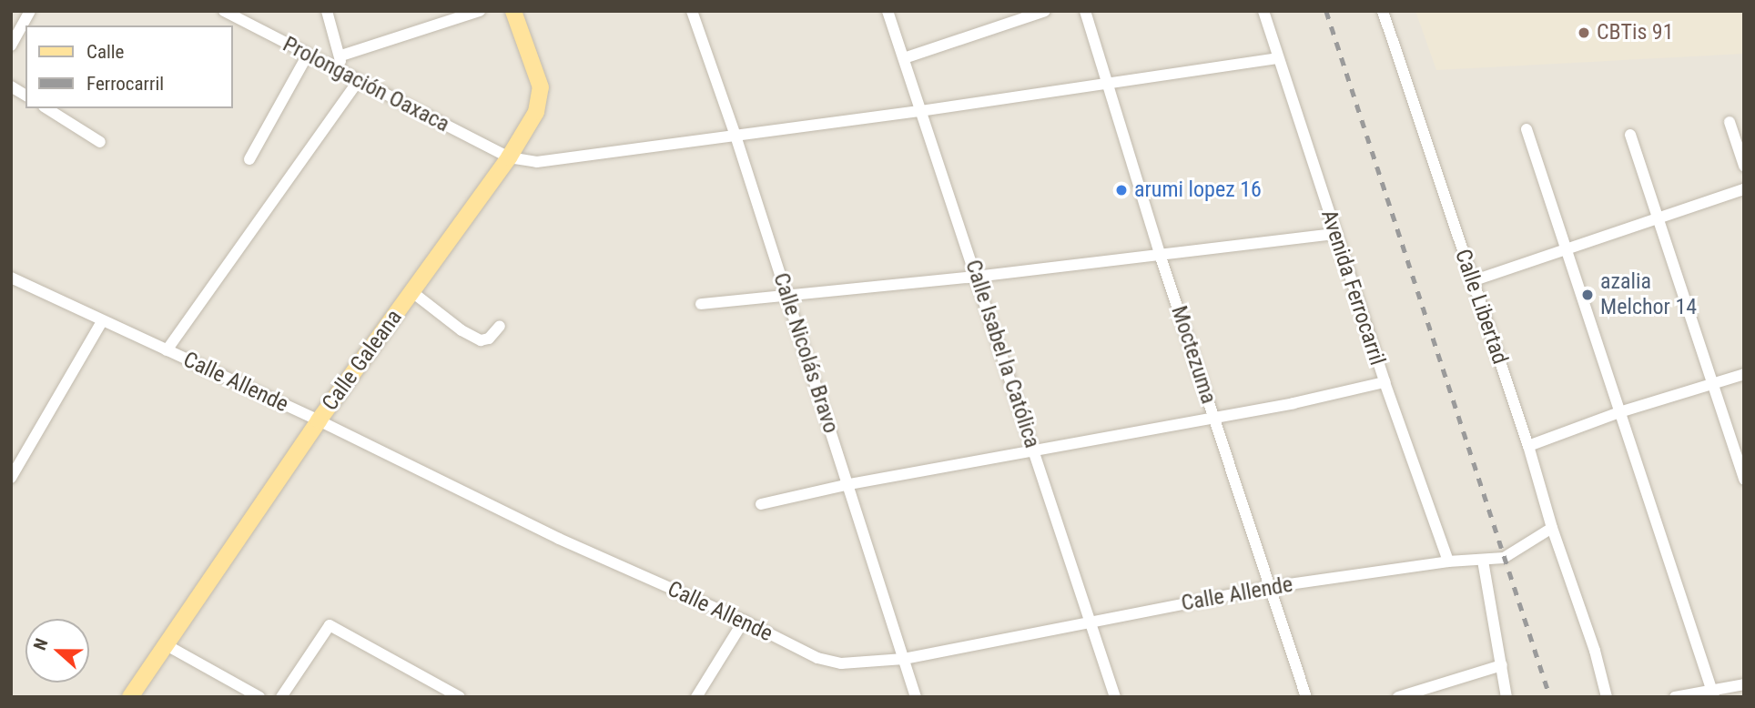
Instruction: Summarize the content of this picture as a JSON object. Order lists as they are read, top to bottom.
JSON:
{
  "streets": {
    "main road": ["Calle Galeana"],
    "street": [
      "Prolongación Oaxaca",
      "Avenida Ferrocarril",
      "Calle Libertad",
      "Calle Nicolás Bravo",
      "Calle Isabel la Católica",
      "Moctezuma",
      "Calle Allende"
    ]
  },
  "crossings": [
    ["Prolongación Oaxaca", "Calle Galeana"],
    ["Avenida Ferrocarril", "Calle Allende"],
    ["Calle Nicolás Bravo", "Calle Allende"],
    ["Calle Isabel la Católica", "Calle Allende"],
    ["Moctezuma", "Calle Allende"],
    ["Calle Galeana", "Calle Allende"]
  ],
  "places": ["CBTis 91", "arumi lopez 16", "azalia Melchor 14"],
  "legend": ["Calle", "Ferrocarril"],
  "north": "left"
}
